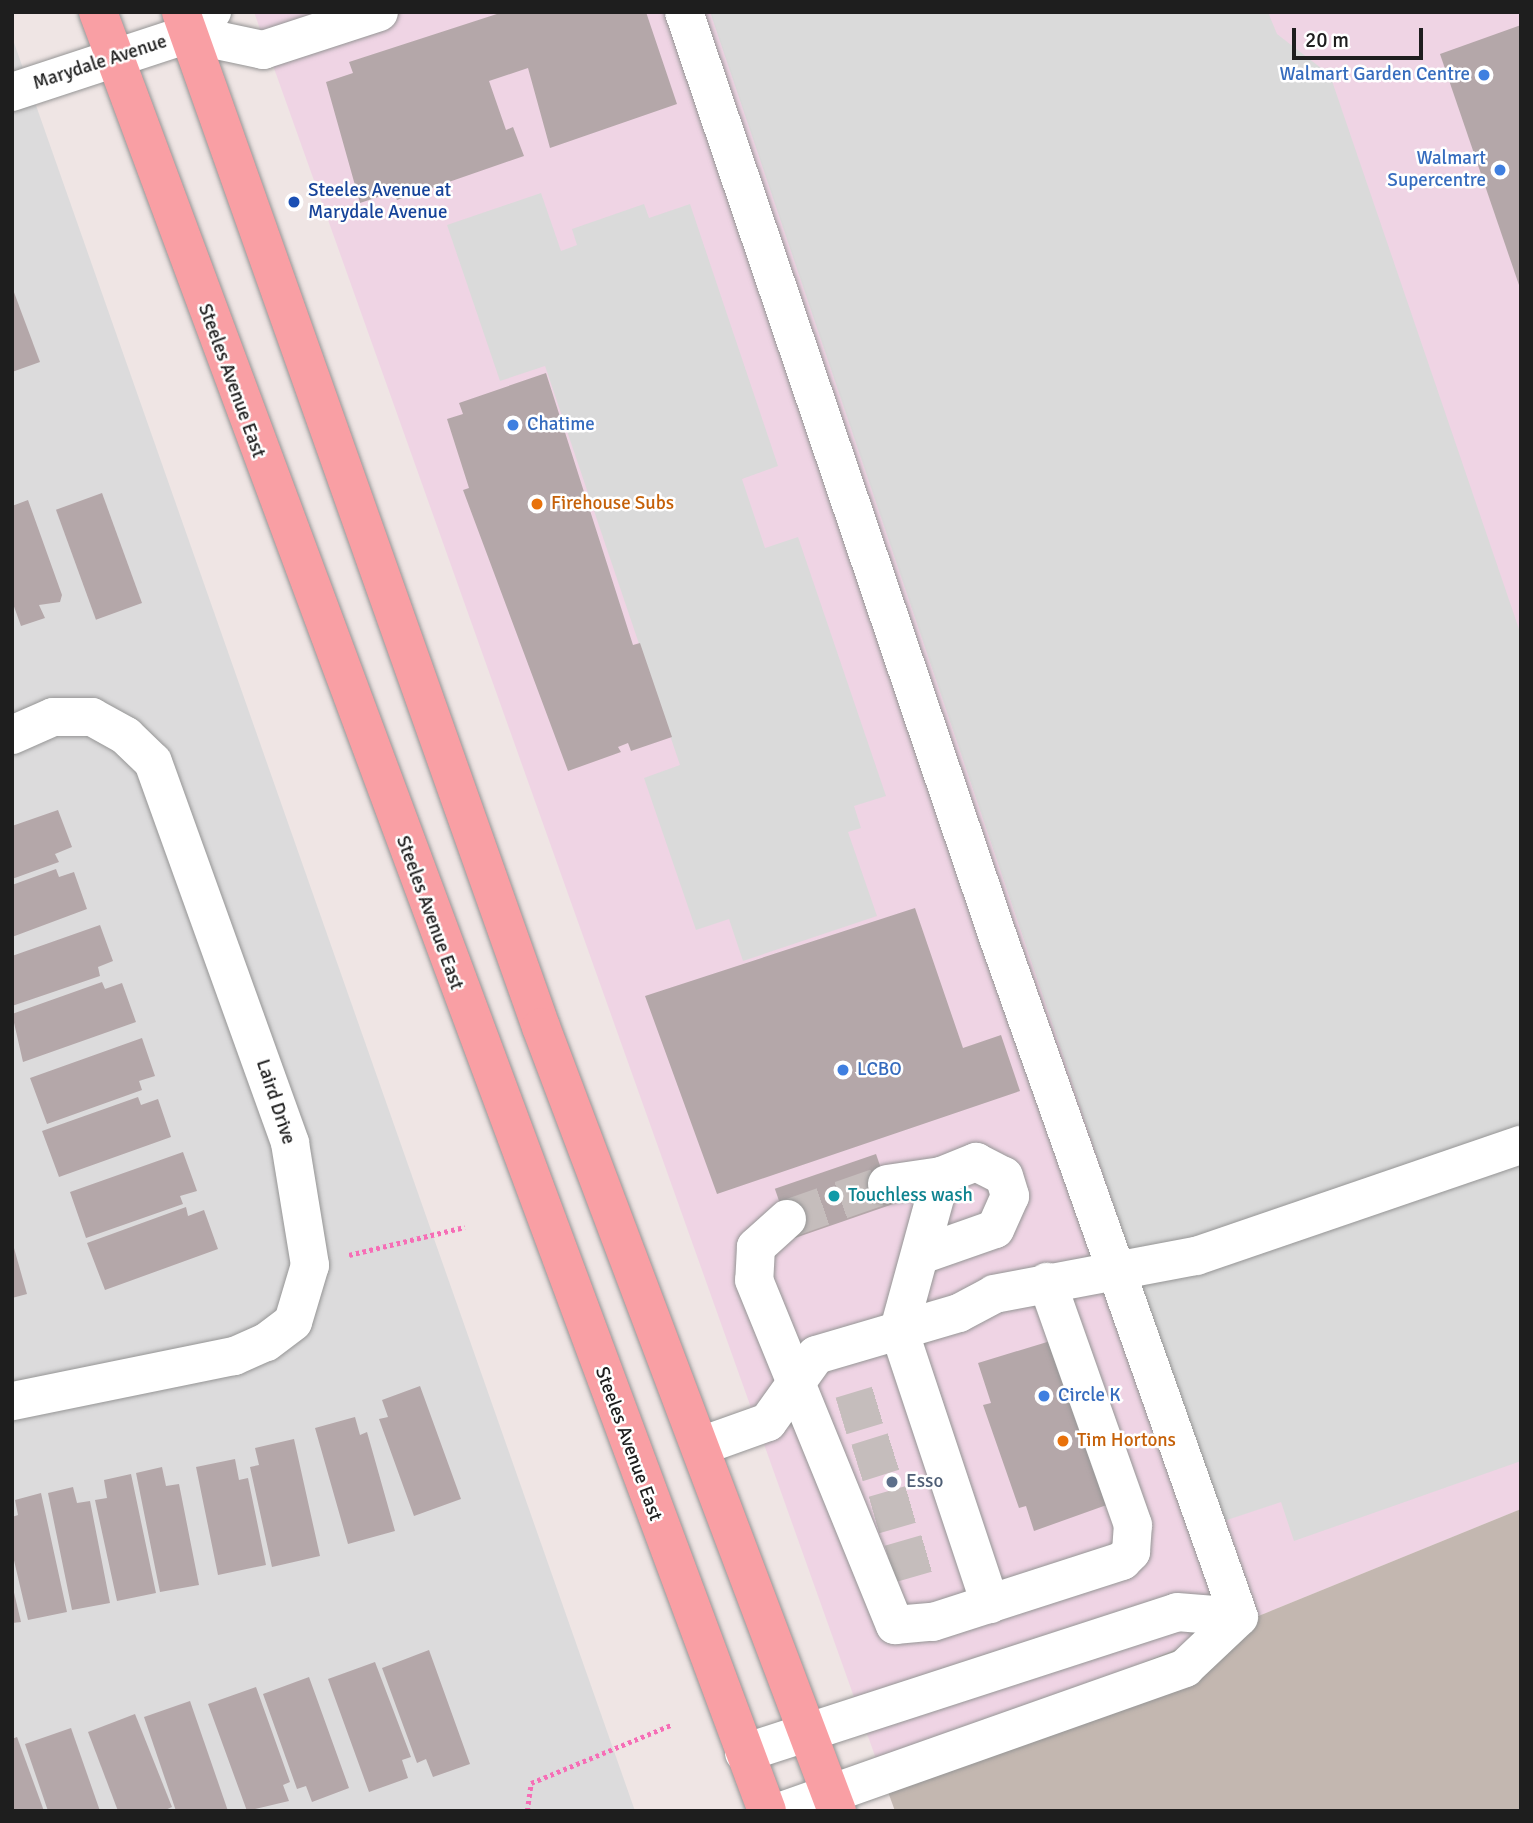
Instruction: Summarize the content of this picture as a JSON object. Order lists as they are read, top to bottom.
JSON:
{
  "streets": {
    "main road": ["Steeles Avenue East"],
    "street": ["Marydale Avenue", "Laird Drive"]
  },
  "crossings": [
    ["Marydale Avenue", "Steeles Avenue East"]
  ],
  "places": [
    "Walmart Garden Centre",
    "Walmart Supercentre",
    "Steeles Avenue at Marydale Avenue",
    "Chatime",
    "Firehouse Subs",
    "LCBO",
    "Touchless wash",
    "Circle K",
    "Tim Hortons",
    "Esso"
  ],
  "scale_bar": "20 m"
}
